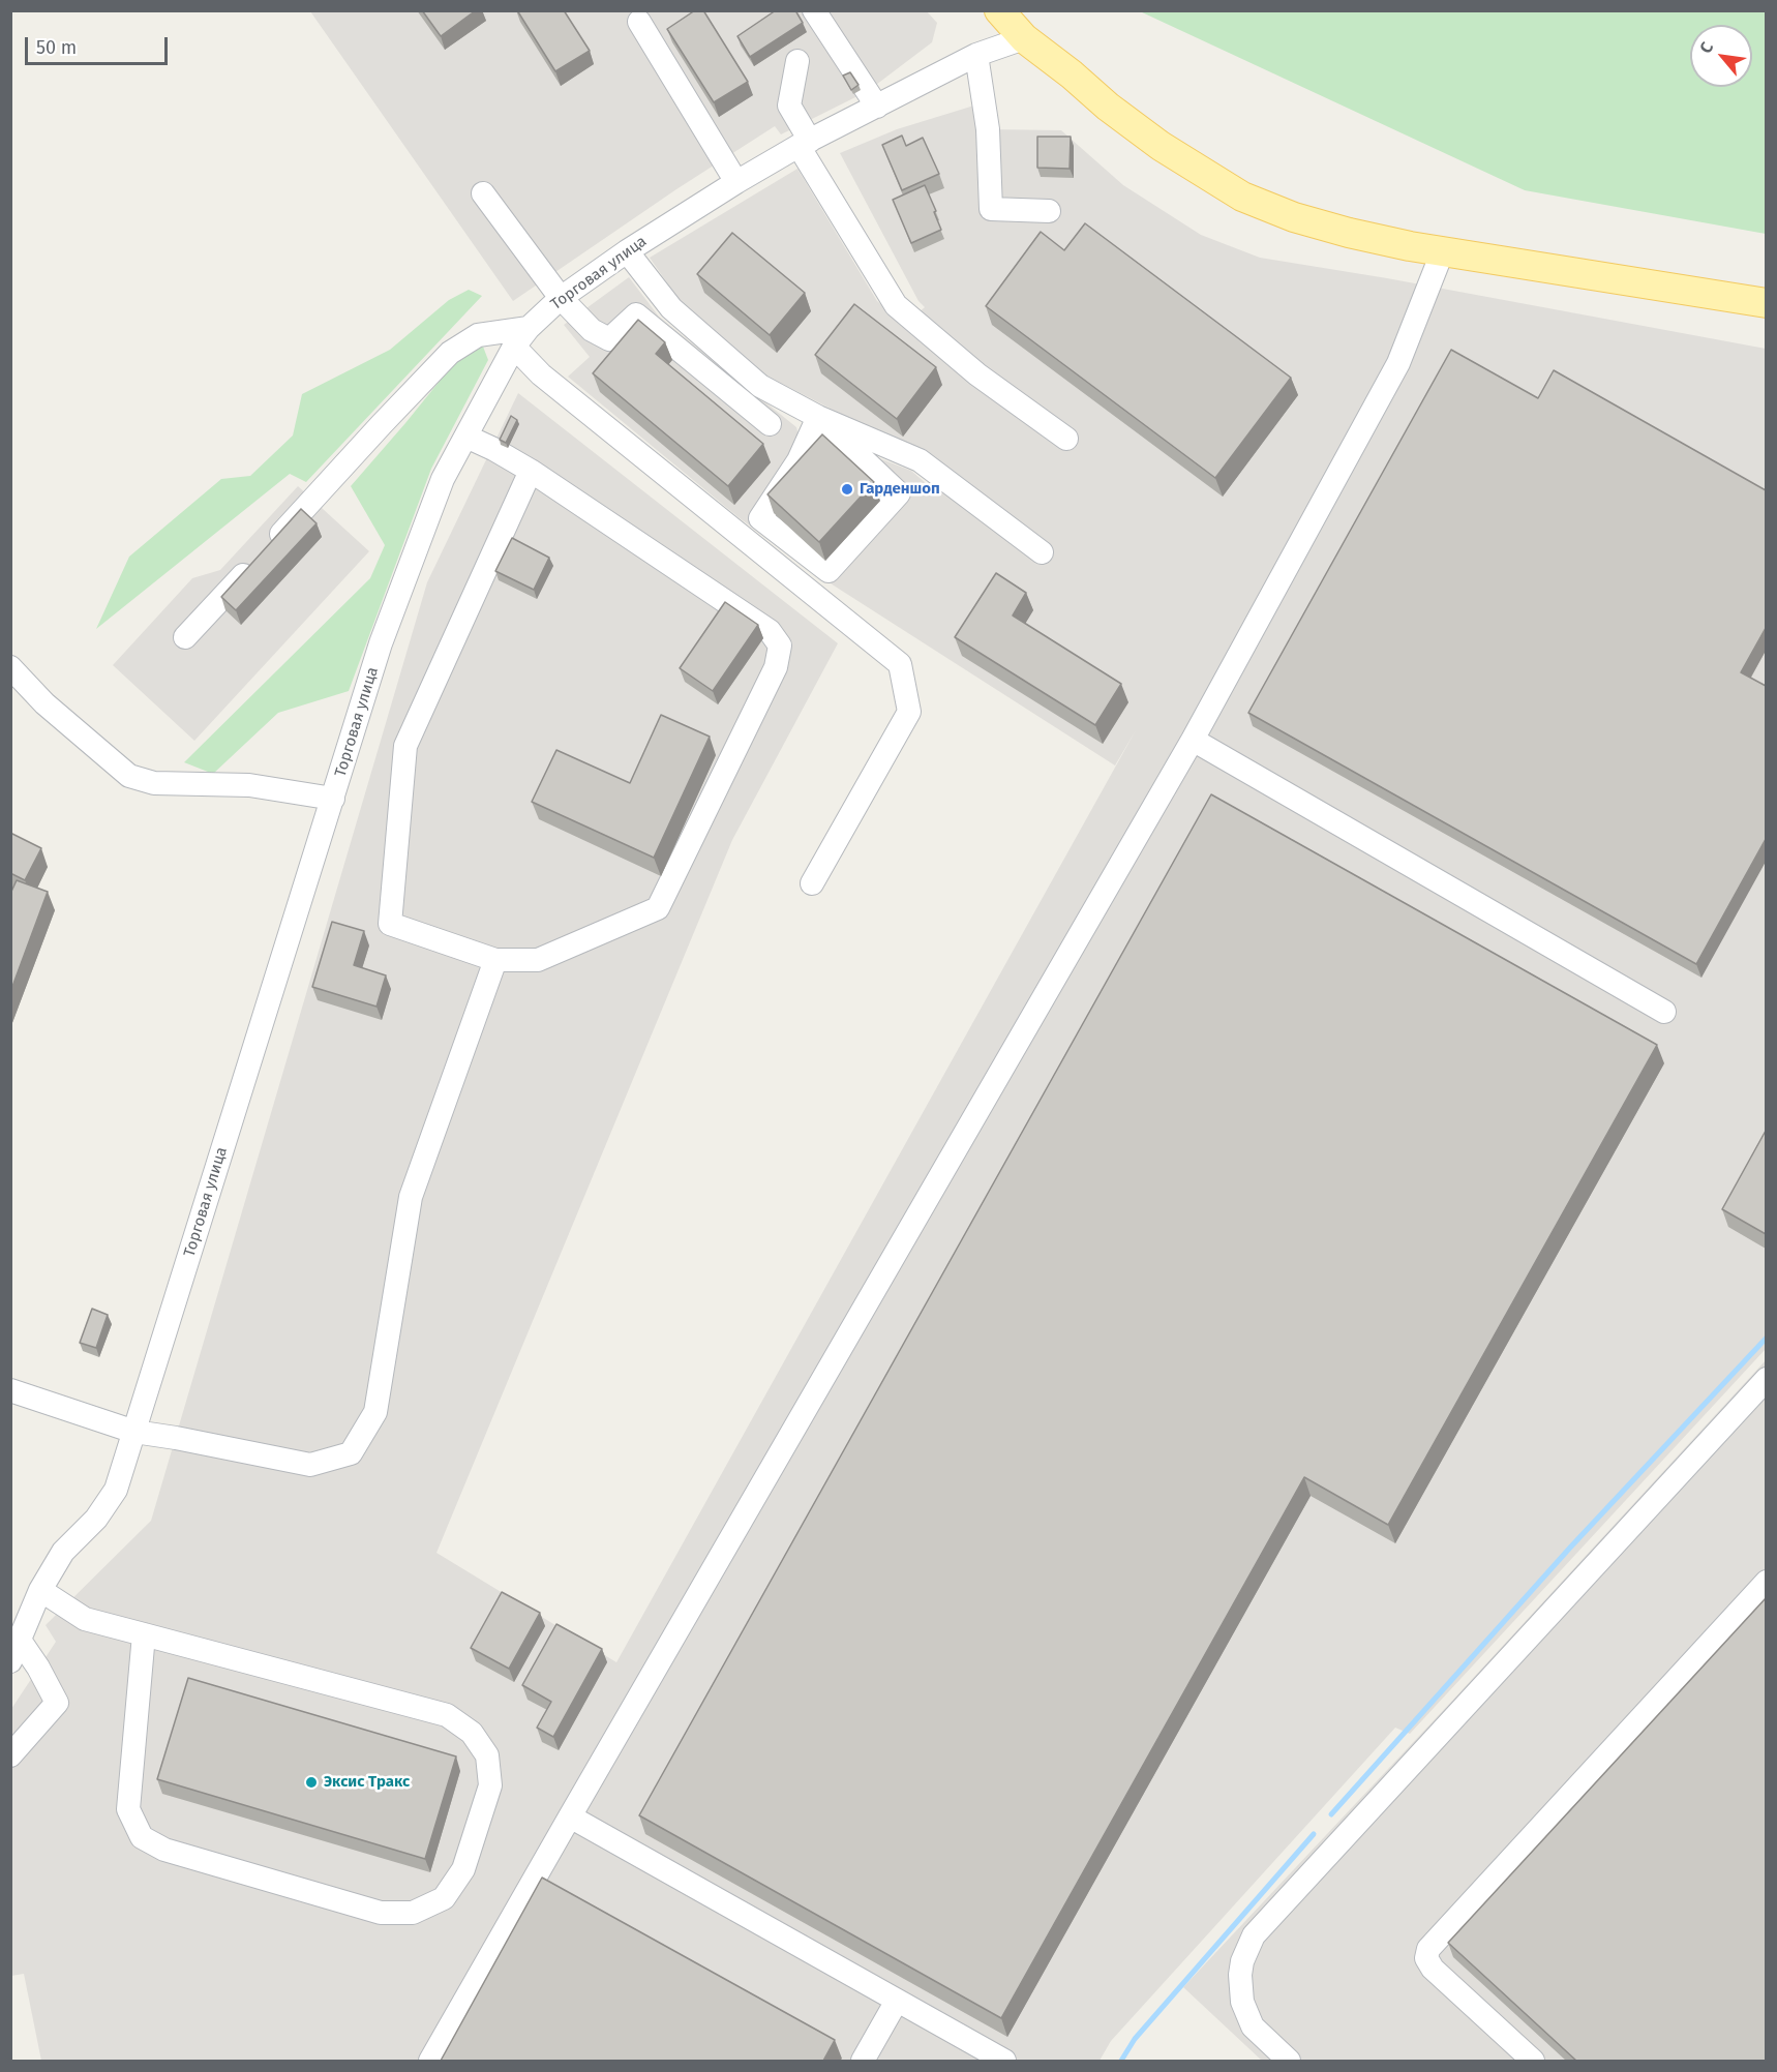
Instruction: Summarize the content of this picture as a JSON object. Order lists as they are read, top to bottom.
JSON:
{
  "streets": {
    "street": ["Торговая улица"]
  },
  "places": ["Гарденшоп", "Эксис Тракс"],
  "scale_bar": "50 m",
  "north": "top left"
}
